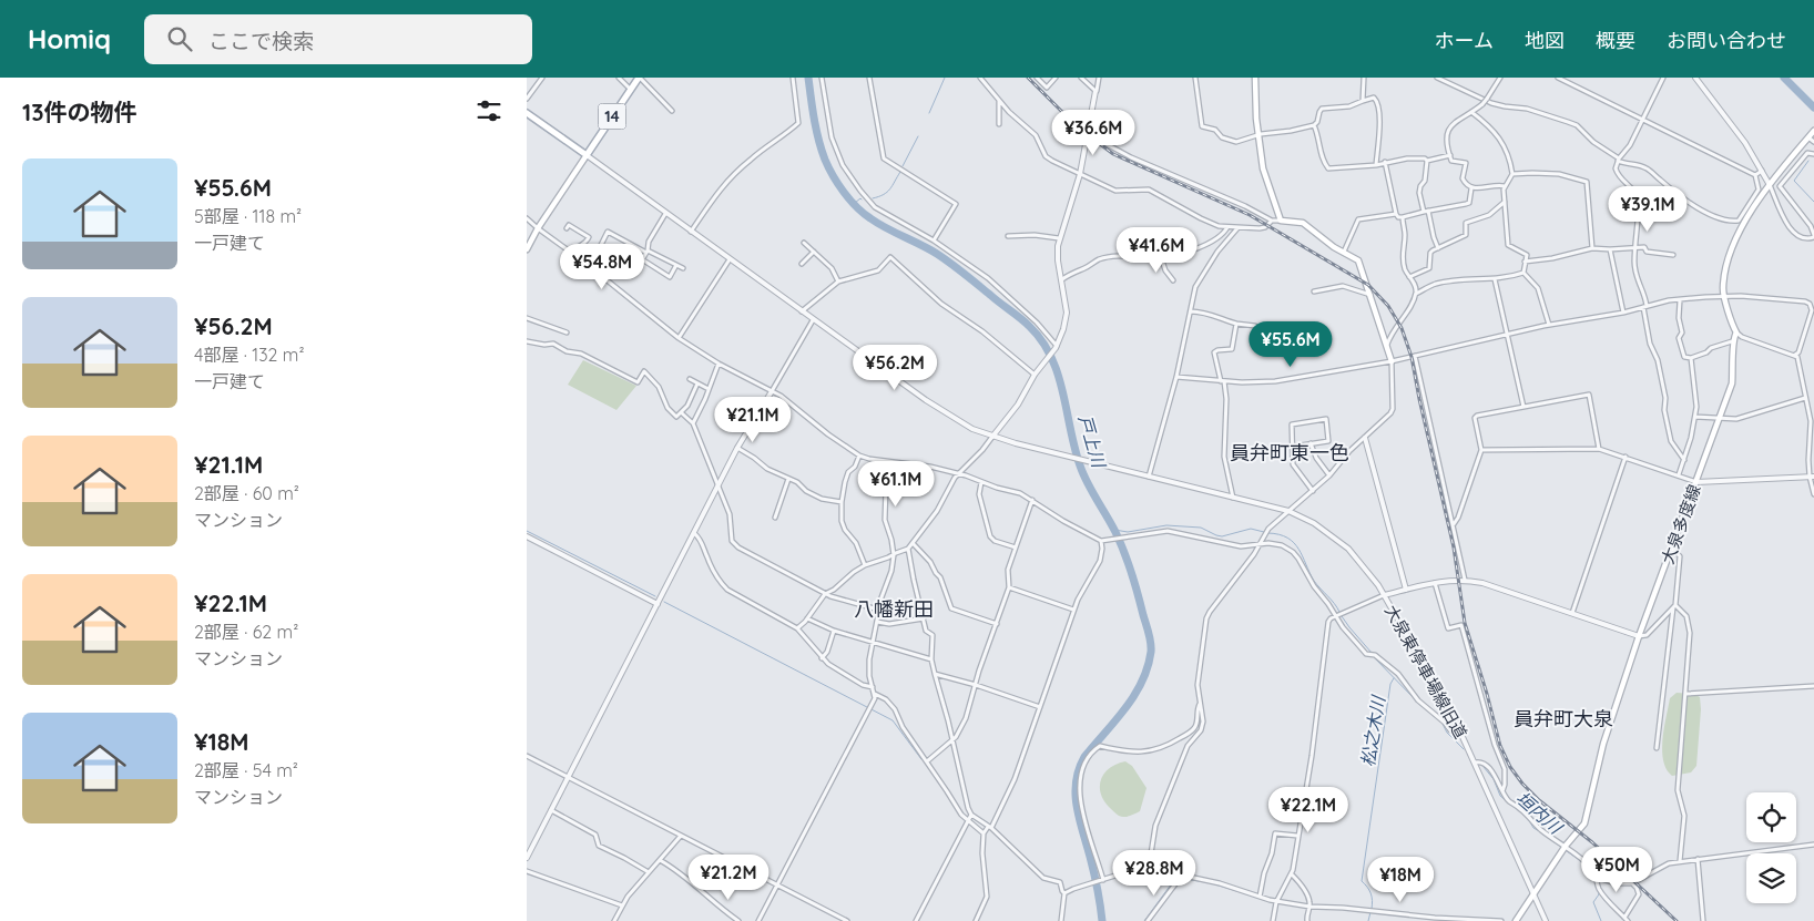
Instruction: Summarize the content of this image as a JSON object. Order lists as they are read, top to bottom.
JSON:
{
  "streets": {
    "main road": ["14", "大泉多度線"],
    "street": ["大泉東停車場線旧道"]
  },
  "crossings": [
    ["大泉多度線", "大泉東停車場線旧道"]
  ],
  "districts": ["員弁町東一色", "八幡新田", "員弁町大泉"],
  "water": ["戸上川", "松之木川", "垣内川"],
  "page": {
    "header": "Homiq",
    "search": "ここで検索",
    "nav": [
      "ホーム",
      "地図",
      "概要",
      "お問い合わせ"
    ],
    "heading": "13件の物件",
    "price": [
      "¥36.6M",
      "¥39.1M",
      "¥41.6M",
      "¥54.8M",
      "¥55.6M",
      "¥56.2M",
      "¥21.1M",
      "¥61.1M",
      "¥22.1M",
      "¥50M",
      "¥28.8M",
      "¥21.2M",
      "¥18M"
    ],
    "list": [
      {
        "name": "¥55.6M",
        "note": "5部屋 · 118 m² · 一戸建て"
      },
      {
        "name": "¥56.2M",
        "note": "4部屋 · 132 m² · 一戸建て"
      },
      {
        "name": "¥21.1M",
        "note": "2部屋 · 60 m² · マンション"
      },
      {
        "name": "¥22.1M",
        "note": "2部屋 · 62 m² · マンション"
      },
      {
        "name": "¥18M",
        "note": "2部屋 · 54 m² · マンション"
      }
    ]
  }
}
